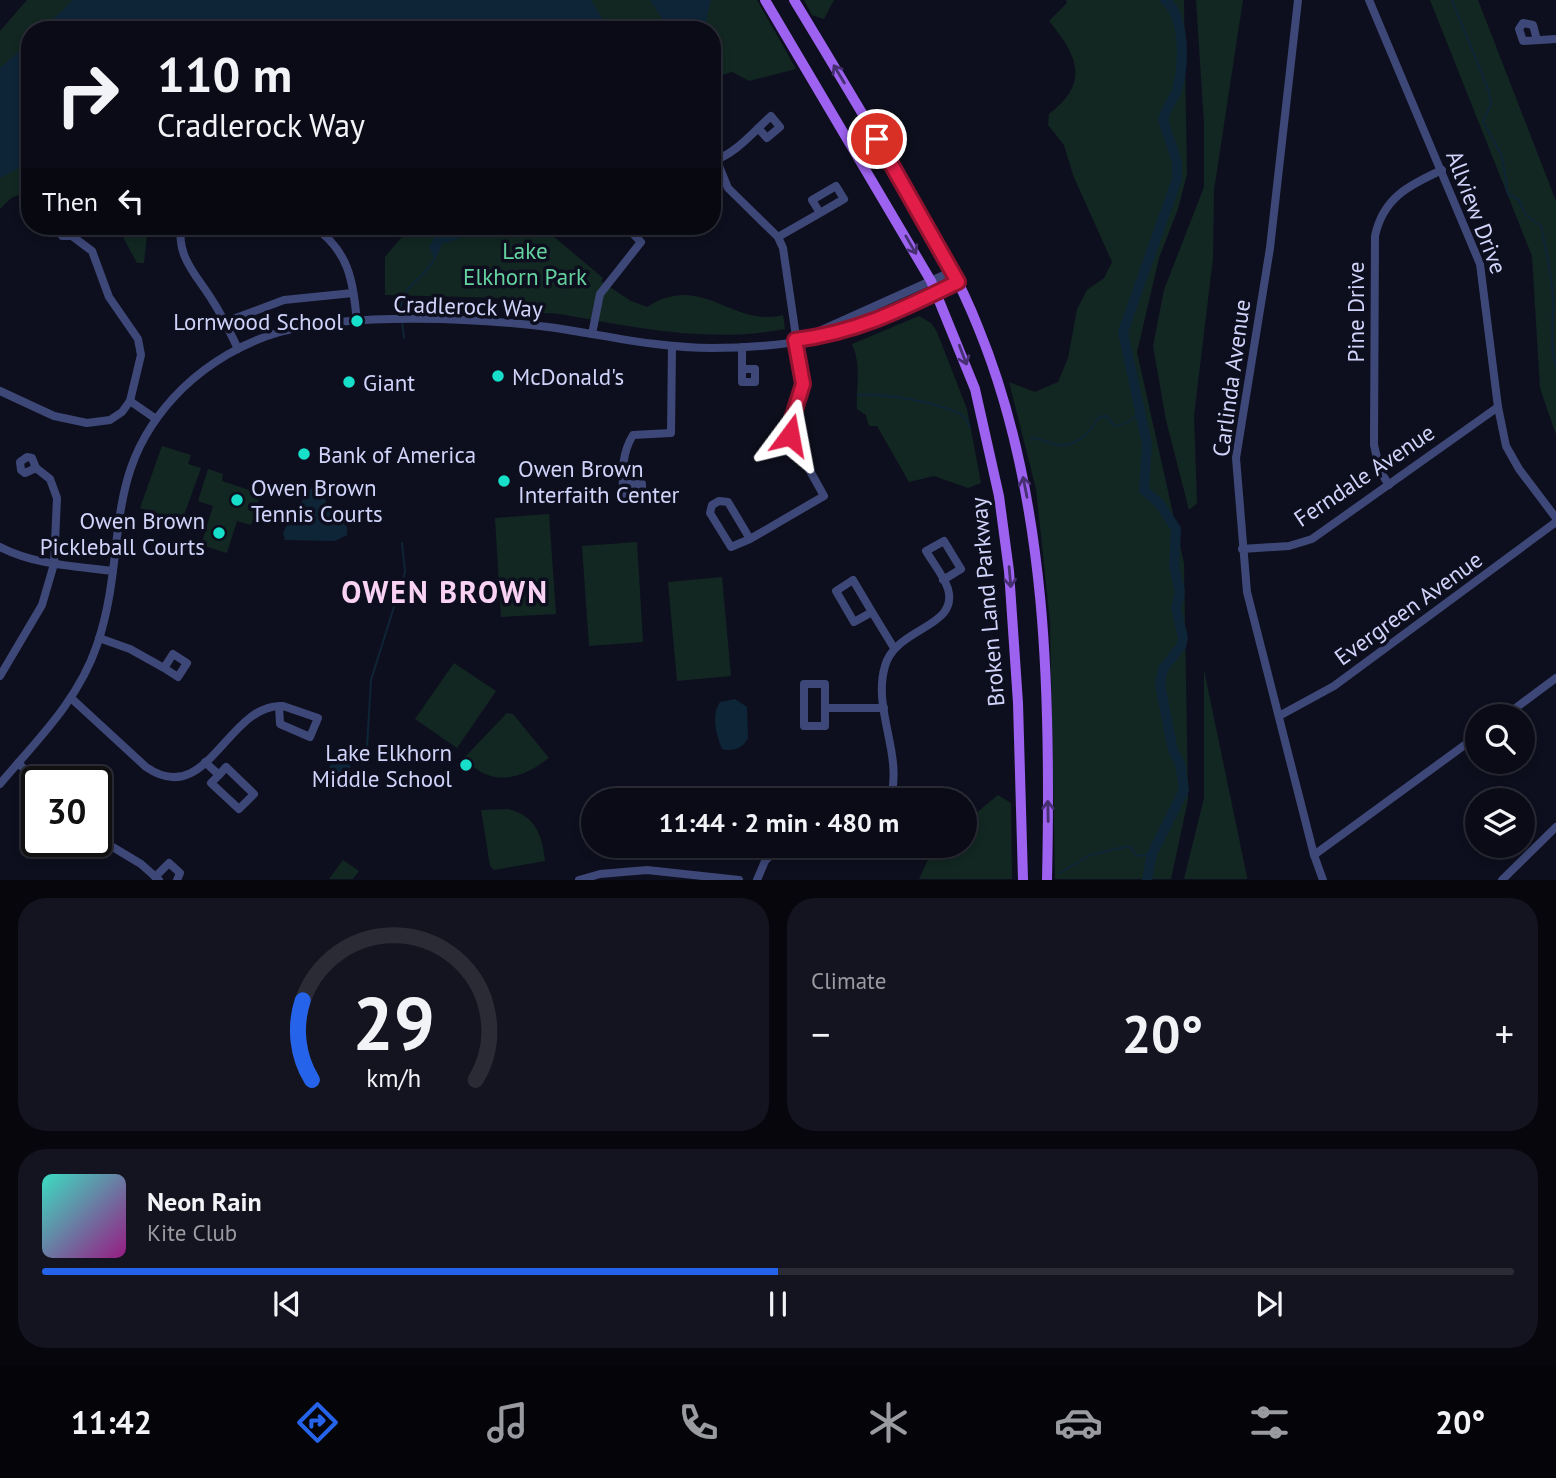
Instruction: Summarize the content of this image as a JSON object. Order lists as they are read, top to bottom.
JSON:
{
  "streets": {
    "main road": ["Broken Land Parkway"],
    "street": [
      "Allview Drive",
      "Cradlerock Way",
      "Pine Drive",
      "Carlinda Avenue",
      "Ferndale Avenue",
      "Evergreen Avenue"
    ]
  },
  "crossings": [
    ["Allview Drive", "Pine Drive"],
    ["Allview Drive", "Ferndale Avenue"],
    ["Allview Drive", "Evergreen Avenue"],
    ["Cradlerock Way", "Broken Land Parkway"],
    ["Pine Drive", "Ferndale Avenue"],
    ["Carlinda Avenue", "Ferndale Avenue"],
    ["Carlinda Avenue", "Evergreen Avenue"]
  ],
  "districts": ["OWEN BROWN"],
  "parks": ["Lake Elkhorn Park"],
  "places": [
    "Lornwood School",
    "McDonald's",
    "Giant",
    "Bank of America",
    "Owen Brown Interfaith Center",
    "Owen Brown Tennis Courts",
    "Owen Brown Pickleball Courts",
    "Lake Elkhorn Middle School"
  ],
  "page": {
    "turn": ["110 m", "Cradlerock Way"],
    "then": "Then",
    "limit": "30",
    "trip": "11:44 · 2 min · 480 m",
    "tile": "Climate",
    "heat": ["−", "20°", "+"],
    "song": ["Neon Rain", "Kite Club"],
    "tabs": ["11:42", "20°"],
    "gauge": ["29", "km/h"]
  }
}
